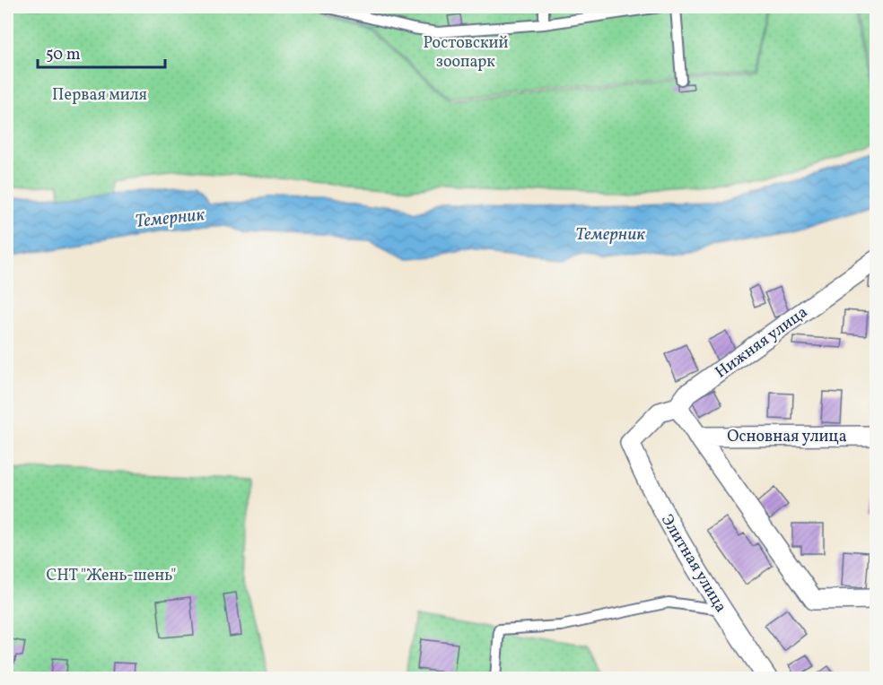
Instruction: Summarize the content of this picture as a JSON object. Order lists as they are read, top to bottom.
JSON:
{
  "streets": {
    "street": ["Нижняя улица", "Основная улица", "Элитная улица"]
  },
  "crossings": [
    ["Нижняя улица", "Элитная улица"]
  ],
  "water": ["Темерник"],
  "parks": ["Ростовский зоопарк", "Первая миля", "СНТ \"Жень-шень\""],
  "scale_bar": "50 m"
}
